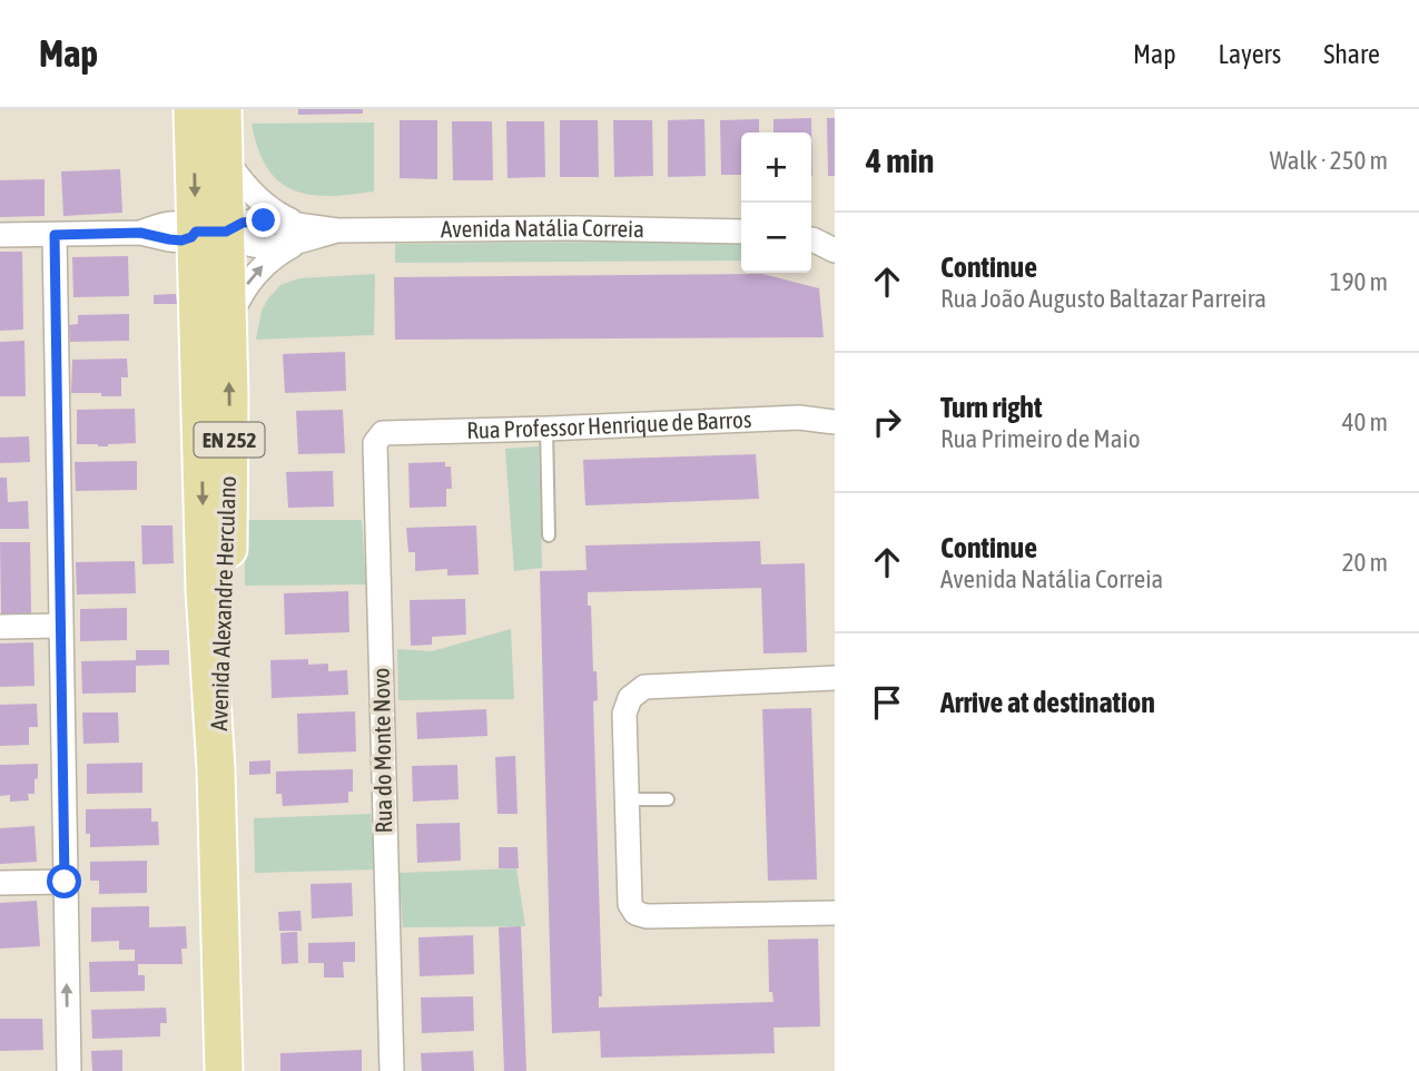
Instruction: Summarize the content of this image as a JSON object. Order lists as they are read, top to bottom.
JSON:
{
  "streets": {
    "main road": ["EN 252", "Avenida Alexandre Herculano"],
    "street": ["Avenida Natália Correia", "Rua Professor Henrique de Barros", "Rua do Monte Novo"]
  },
  "crossings": [
    ["Avenida Natália Correia", "Avenida Alexandre Herculano"],
    ["Rua Professor Henrique de Barros", "Rua do Monte Novo"]
  ],
  "page": {
    "header": "Map",
    "nav": ["Map", "Layers", "Share"],
    "heading": ["4 min", "Walk · 250 m"],
    "map_buttons": ["+", "−"],
    "list": [
      ["Continue", "Rua João Augusto Baltazar Parreira", "190 m"],
      ["Turn right", "Rua Primeiro de Maio", "40 m"],
      ["Continue", "Avenida Natália Correia", "20 m"],
      "Arrive at destination"
    ]
  }
}
